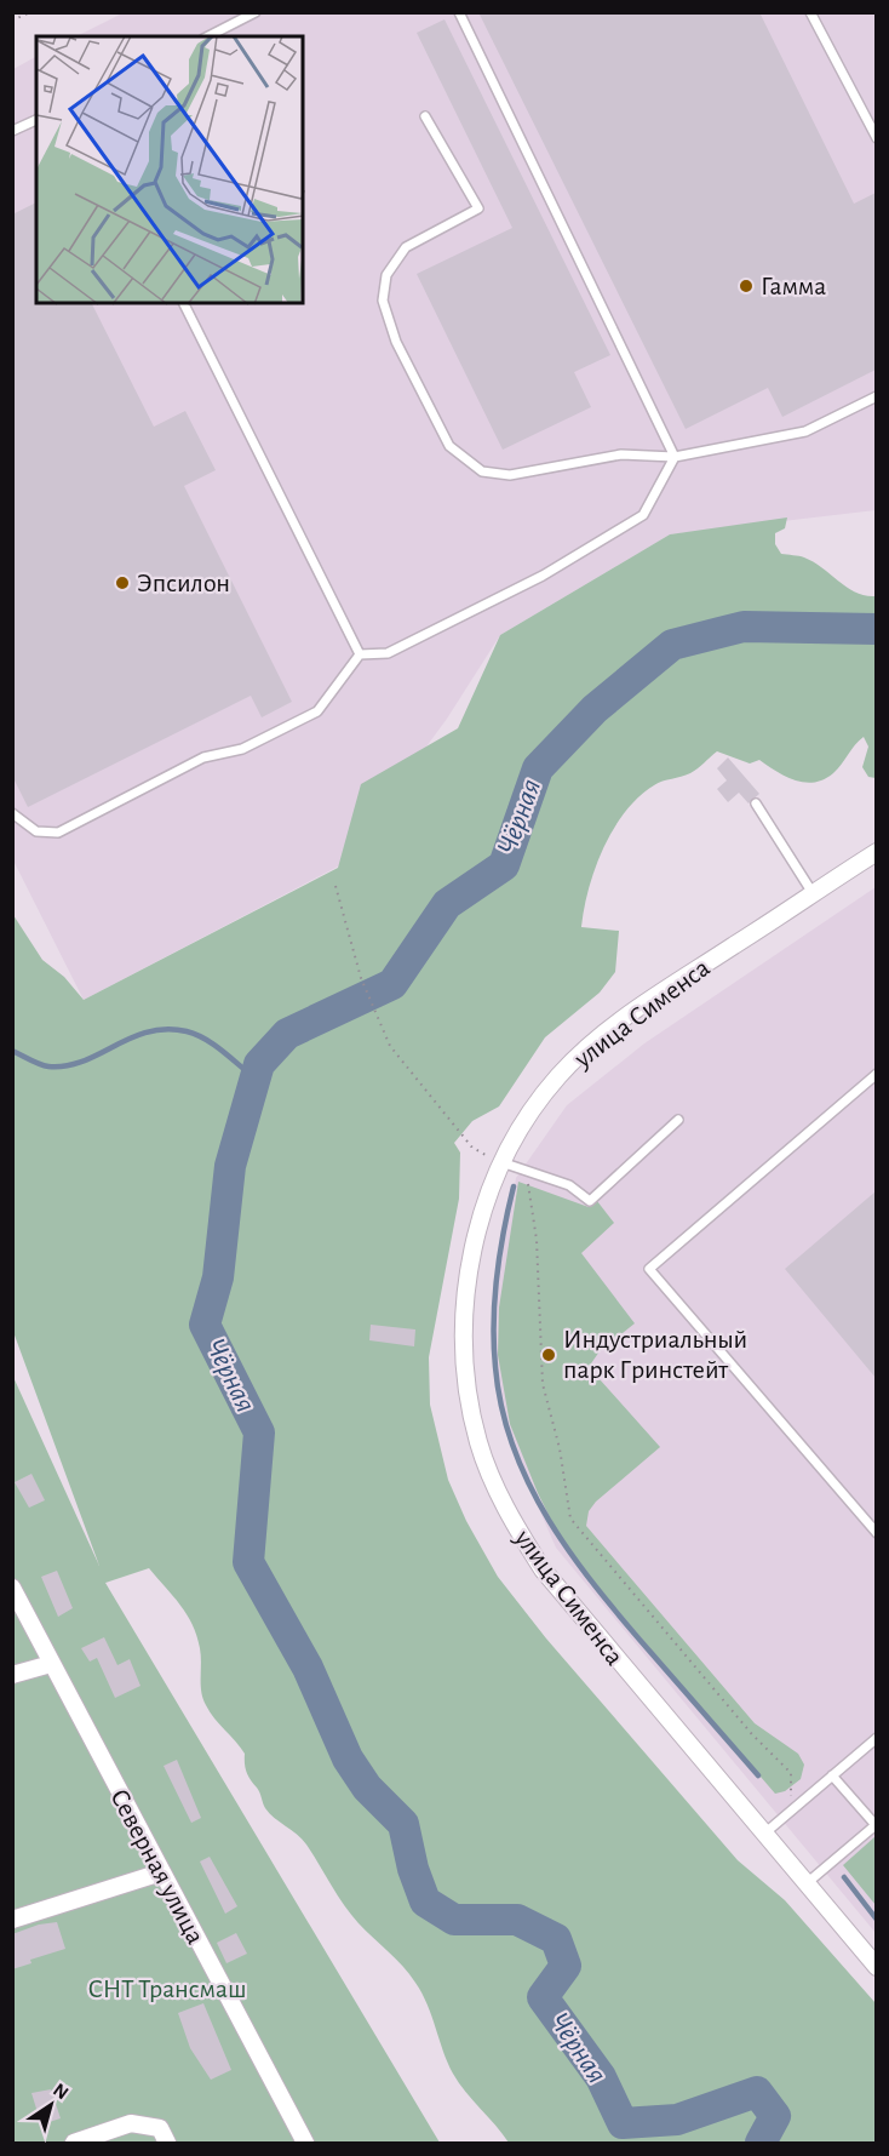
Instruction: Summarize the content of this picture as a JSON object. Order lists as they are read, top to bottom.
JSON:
{
  "streets": {
    "street": ["улица Сименса", "Северная улица"]
  },
  "water": ["Чёрная"],
  "parks": ["СНТ Трансмаш"],
  "places": ["Гамма", "Эпсилон", "Индустриальный парк Гринстейт"],
  "north": "top right"
}
